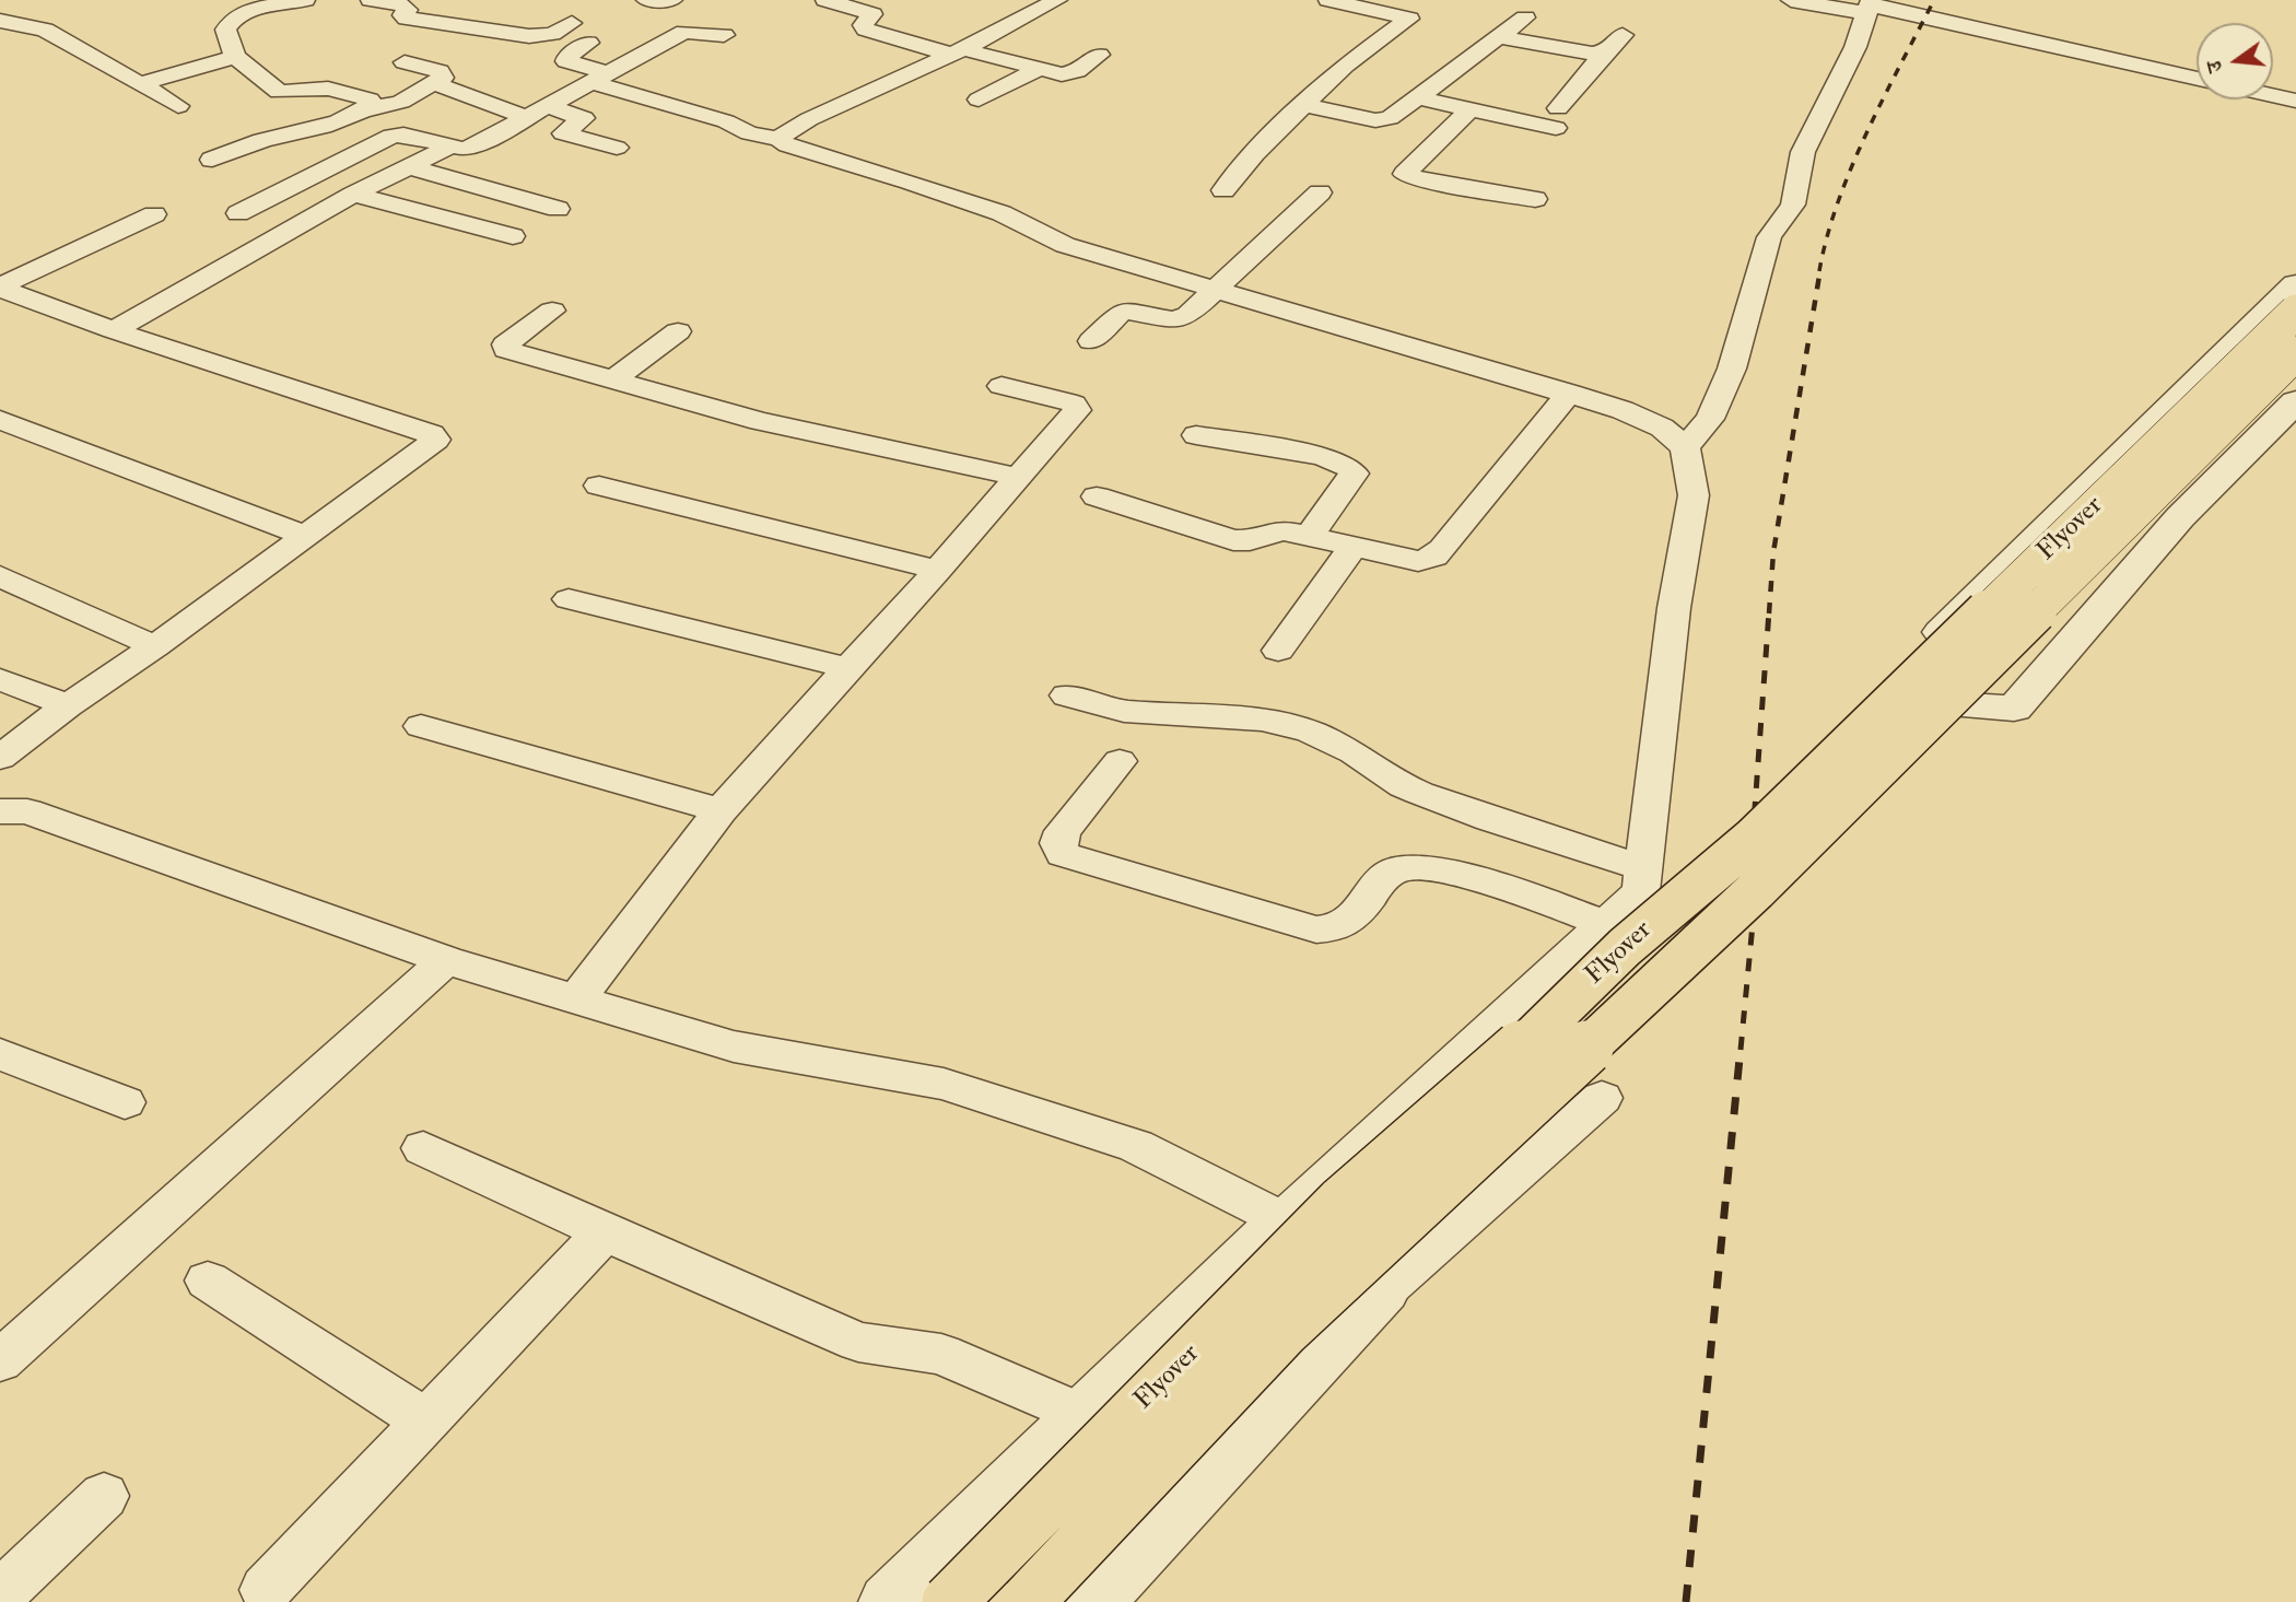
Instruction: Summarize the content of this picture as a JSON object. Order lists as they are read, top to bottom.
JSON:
{
  "streets": {
    "highway": ["Flyover"]
  },
  "north": "left"
}
